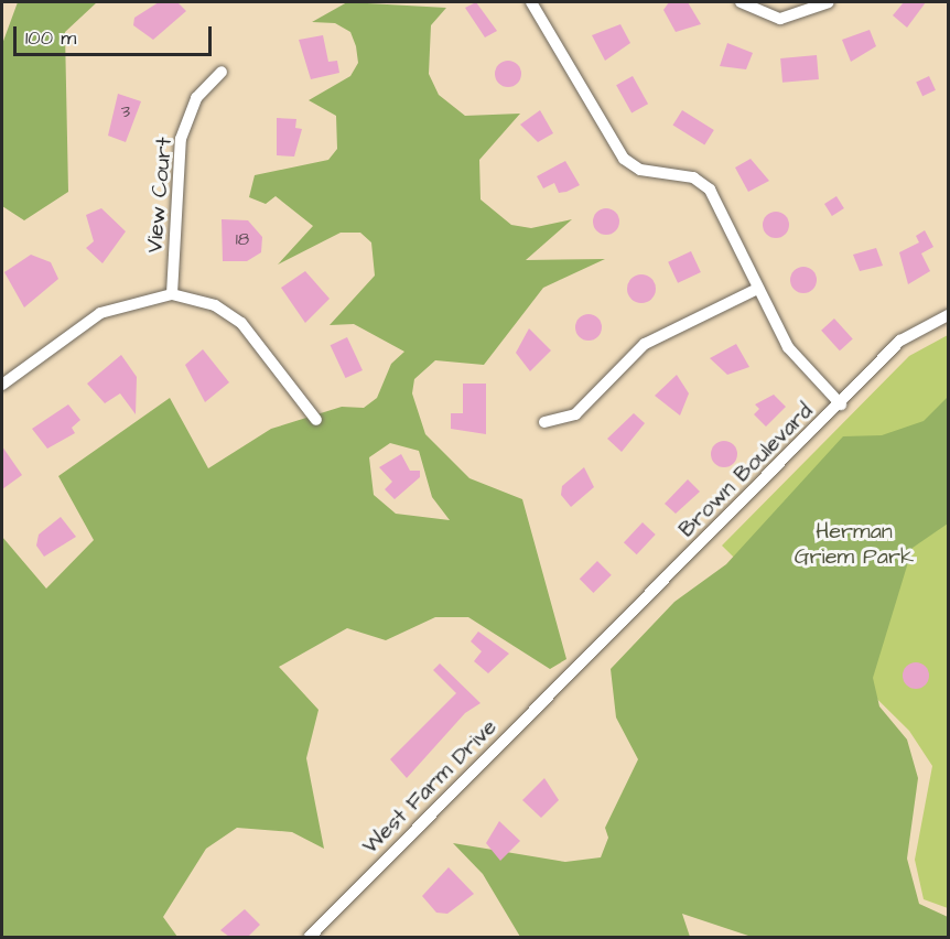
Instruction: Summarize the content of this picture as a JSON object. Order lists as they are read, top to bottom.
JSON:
{
  "streets": {
    "street": ["View Court", "Brown Boulevard", "West Farm Drive"]
  },
  "crossings": [
    ["Brown Boulevard", "West Farm Drive"]
  ],
  "parks": ["Herman Griem Park"],
  "house_numbers": ["3", "18"],
  "scale_bar": "100 m"
}
